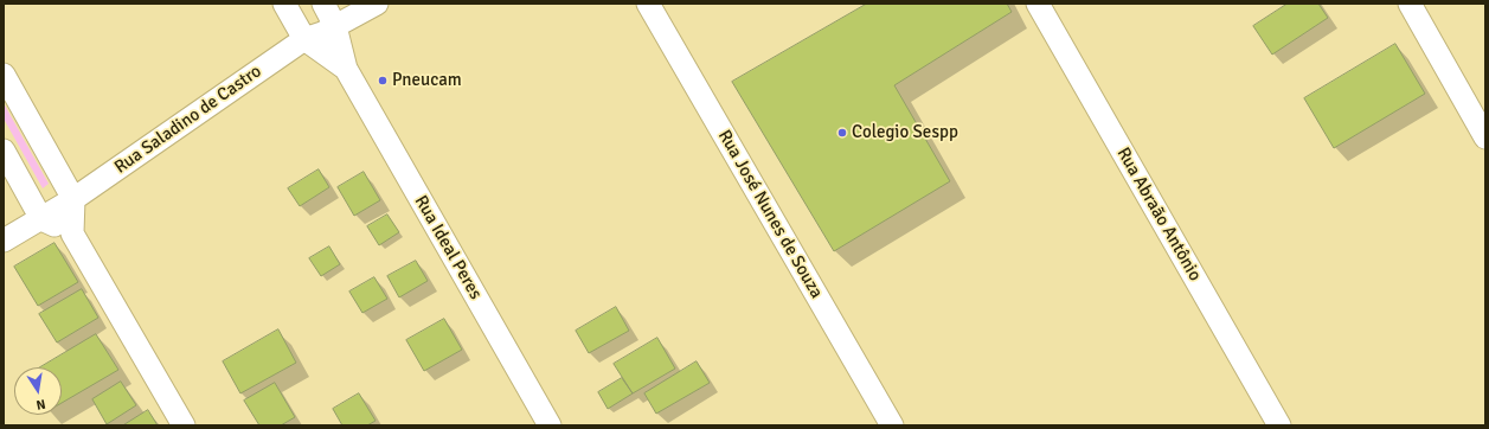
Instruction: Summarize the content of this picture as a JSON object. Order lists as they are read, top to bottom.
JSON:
{
  "streets": {
    "street": [
      "Rua Saladino de Castro",
      "Rua José Nunes de Souza",
      "Rua Abraão Antônio",
      "Rua Ideal Peres"
    ]
  },
  "crossings": [
    ["Rua Saladino de Castro", "Rua Ideal Peres"]
  ],
  "places": ["Pneucam", "Colegio Sespp"],
  "north": "bottom"
}
